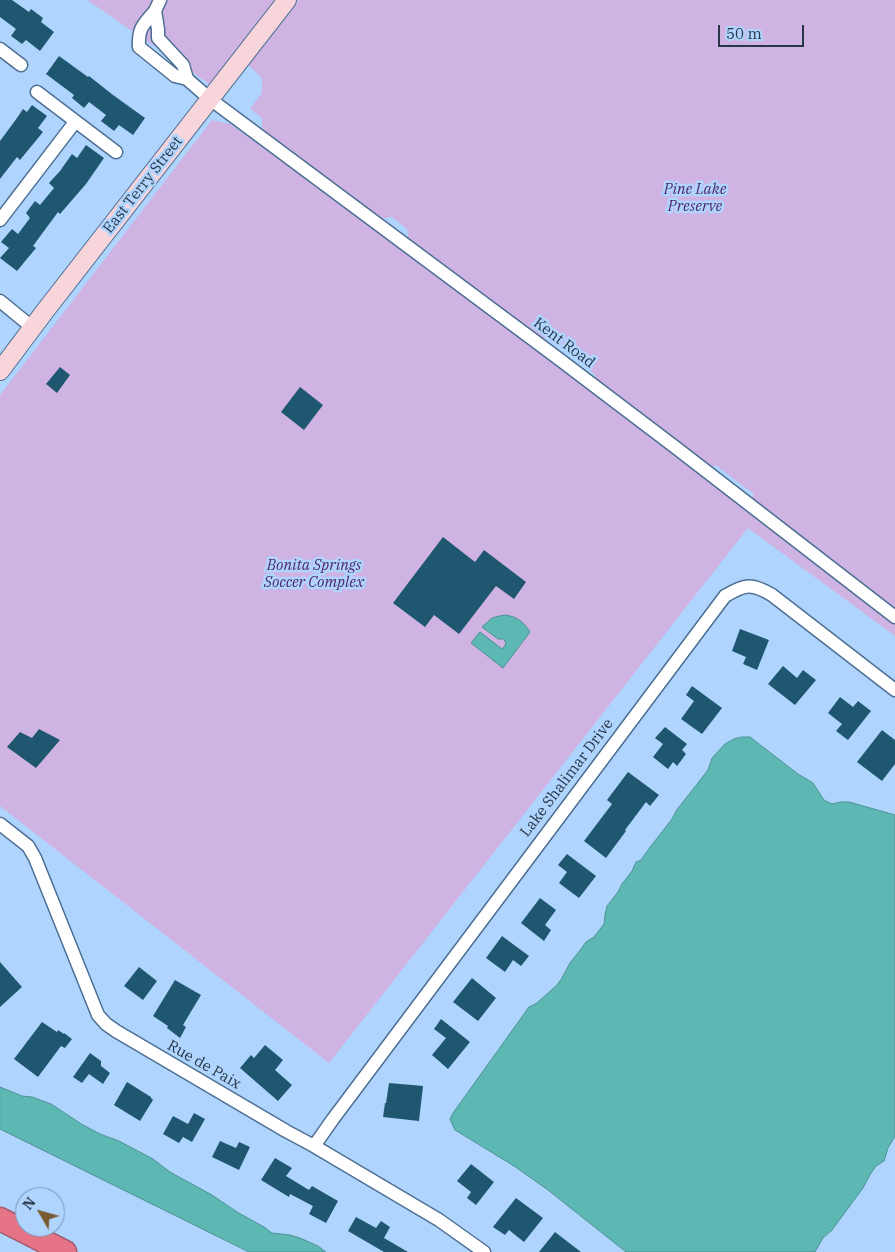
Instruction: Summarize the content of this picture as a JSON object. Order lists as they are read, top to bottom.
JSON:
{
  "streets": {
    "street": [
      "East Terry Street",
      "Kent Road",
      "Lake Shalimar Drive",
      "Rue de Paix"
    ]
  },
  "crossings": [
    ["East Terry Street", "Kent Road"],
    ["Lake Shalimar Drive", "Rue de Paix"]
  ],
  "parks": ["Pine Lake Preserve", "Bonita Springs Soccer Complex"],
  "scale_bar": "50 m",
  "north": "top left"
}
